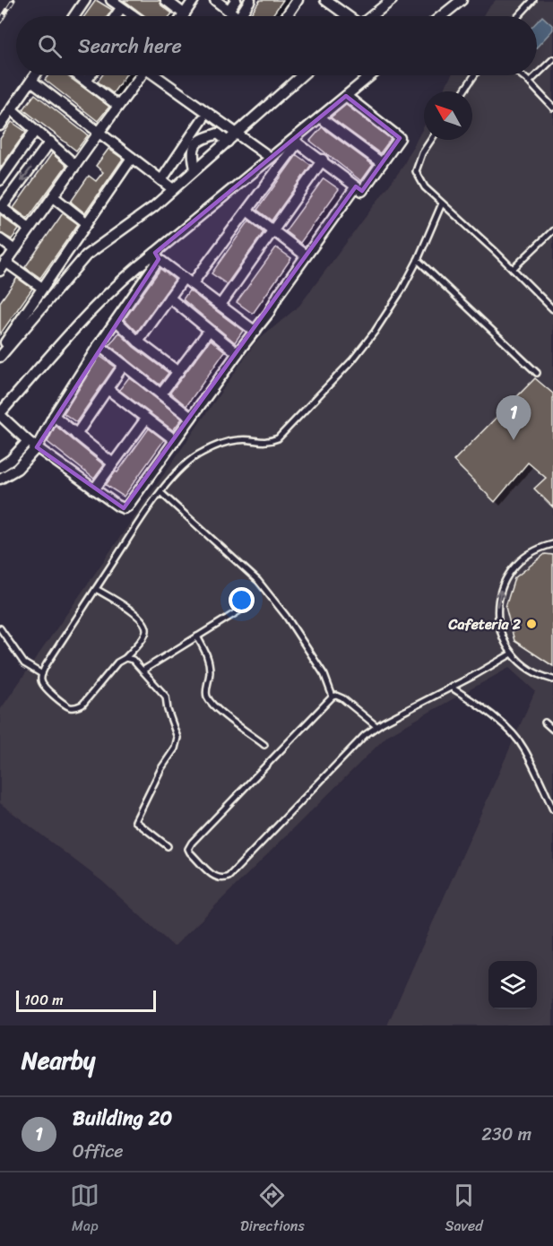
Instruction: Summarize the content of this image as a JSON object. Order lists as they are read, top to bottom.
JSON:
{
  "places": ["Cafeteria 2"],
  "scale_bar": "100 m",
  "north": "top left",
  "page": {
    "search": "Search here",
    "pins": "1",
    "scale": "100 m",
    "heading": "Nearby",
    "list": [
      {
        "mark": "1",
        "name": "Building 20",
        "note": "Office",
        "value": "230 m"
      }
    ],
    "nav": ["Map", "Directions", "Saved"]
  }
}
